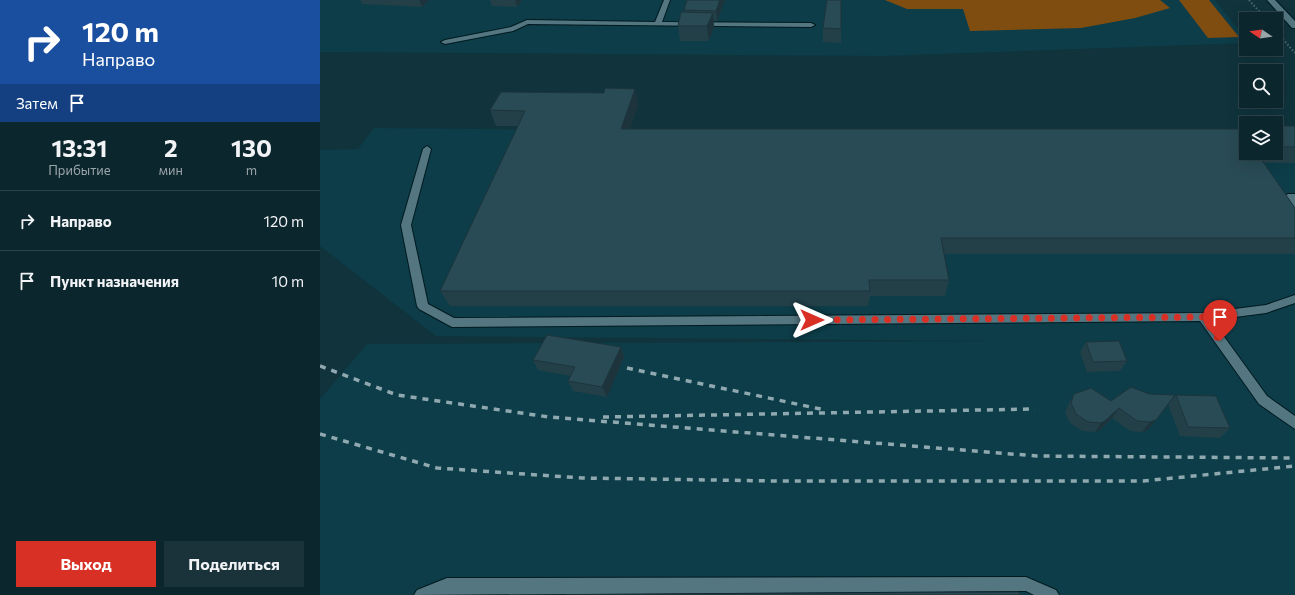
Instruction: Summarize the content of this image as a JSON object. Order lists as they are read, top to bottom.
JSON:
{
  "north": "left",
  "page": {
    "turn": ["120 m", "Направо"],
    "then": "Затем",
    "eta": [
      "13:31",
      "Прибытие",
      "2",
      "мин",
      "130",
      "m"
    ],
    "list": [
      {
        "name": "Направо",
        "value": "120 m"
      },
      {
        "name": "Пункт назначения",
        "value": "10 m"
      }
    ],
    "buttons": ["Выход", "Поделиться"]
  }
}
